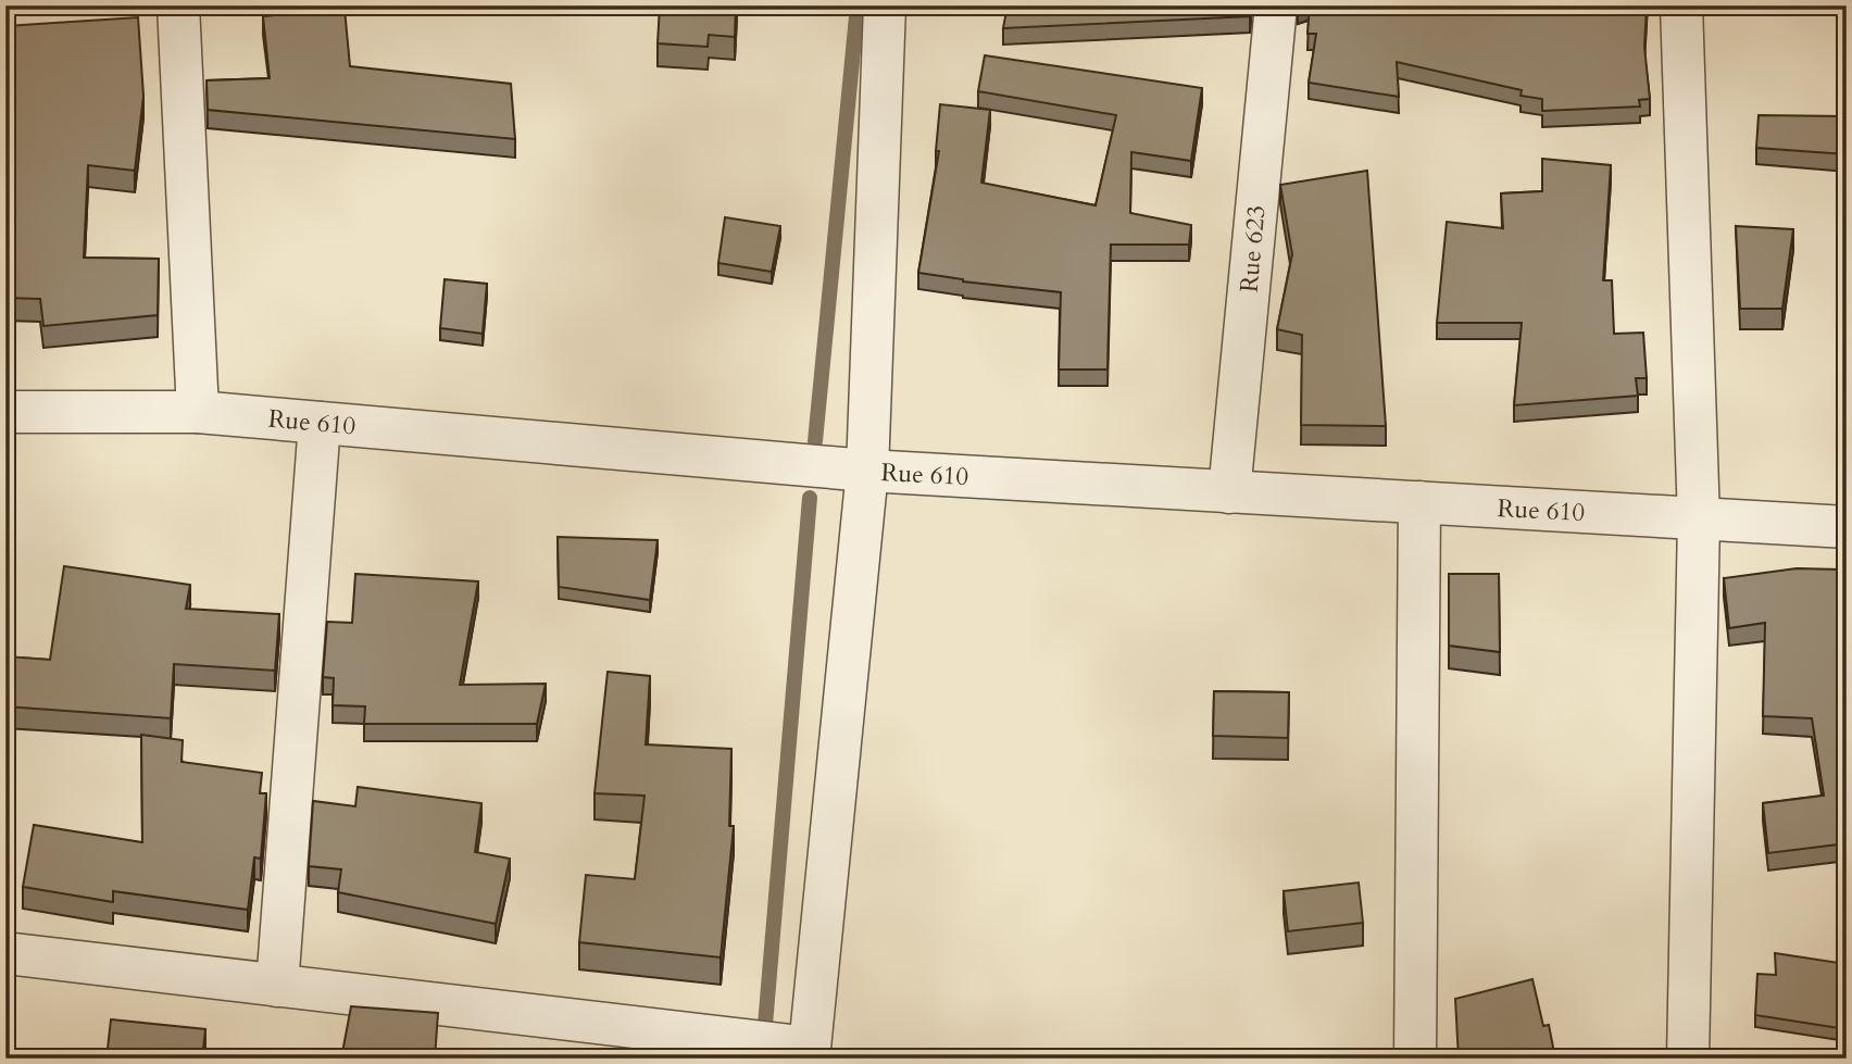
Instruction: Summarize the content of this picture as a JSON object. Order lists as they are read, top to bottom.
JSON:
{
  "streets": {
    "street": ["Rue 623", "Rue 610"]
  },
  "crossings": [
    ["Rue 623", "Rue 610"]
  ]
}
